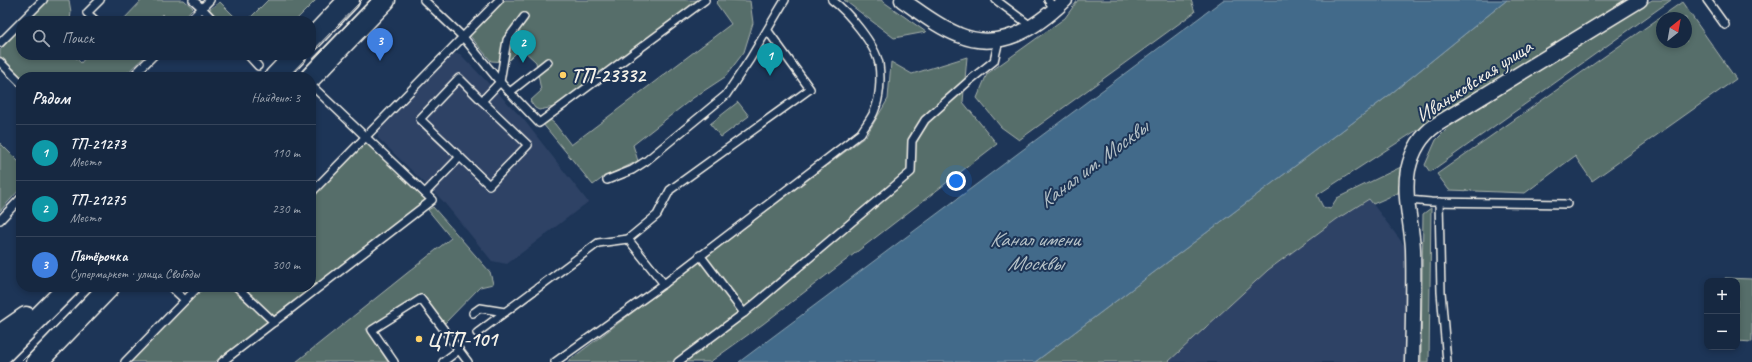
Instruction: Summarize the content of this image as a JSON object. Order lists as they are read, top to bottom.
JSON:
{
  "streets": {
    "street": ["Иваньковская улица"]
  },
  "water": ["Канал им. Москвы", "Канал имени Москвы"],
  "places": ["ТП-23332", "ЦТП-101"],
  "north": "top right",
  "page": {
    "search": "Поиск",
    "pins": ["3", "2", "1"],
    "heading": ["Рядом", "Найдено: 3"],
    "list": [
      {
        "mark": "1",
        "name": "ТП-21273",
        "note": "Место",
        "value": "110 m"
      },
      {
        "mark": "2",
        "name": "ТП-21275",
        "note": "Место",
        "value": "230 m"
      },
      {
        "mark": "3",
        "name": "Пятёрочка",
        "note": "Супермаркет · улица Свободы",
        "value": "300 m"
      }
    ],
    "map_buttons": ["+", "−"]
  }
}
